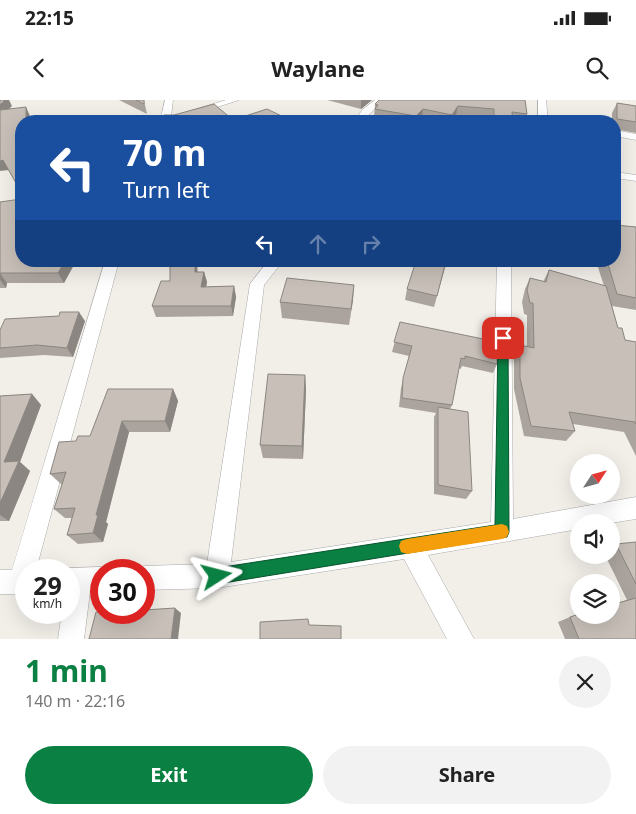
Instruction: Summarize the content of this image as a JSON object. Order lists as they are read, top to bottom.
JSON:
{
  "north": "top right",
  "page": {
    "status": "22:15",
    "header": "Waylane",
    "turn": ["70 m", "Turn left"],
    "speed": "29 km/h",
    "limit": "30",
    "heading": ["1 min", "140 m · 22:16"],
    "buttons": ["Exit", "Share"]
  }
}
